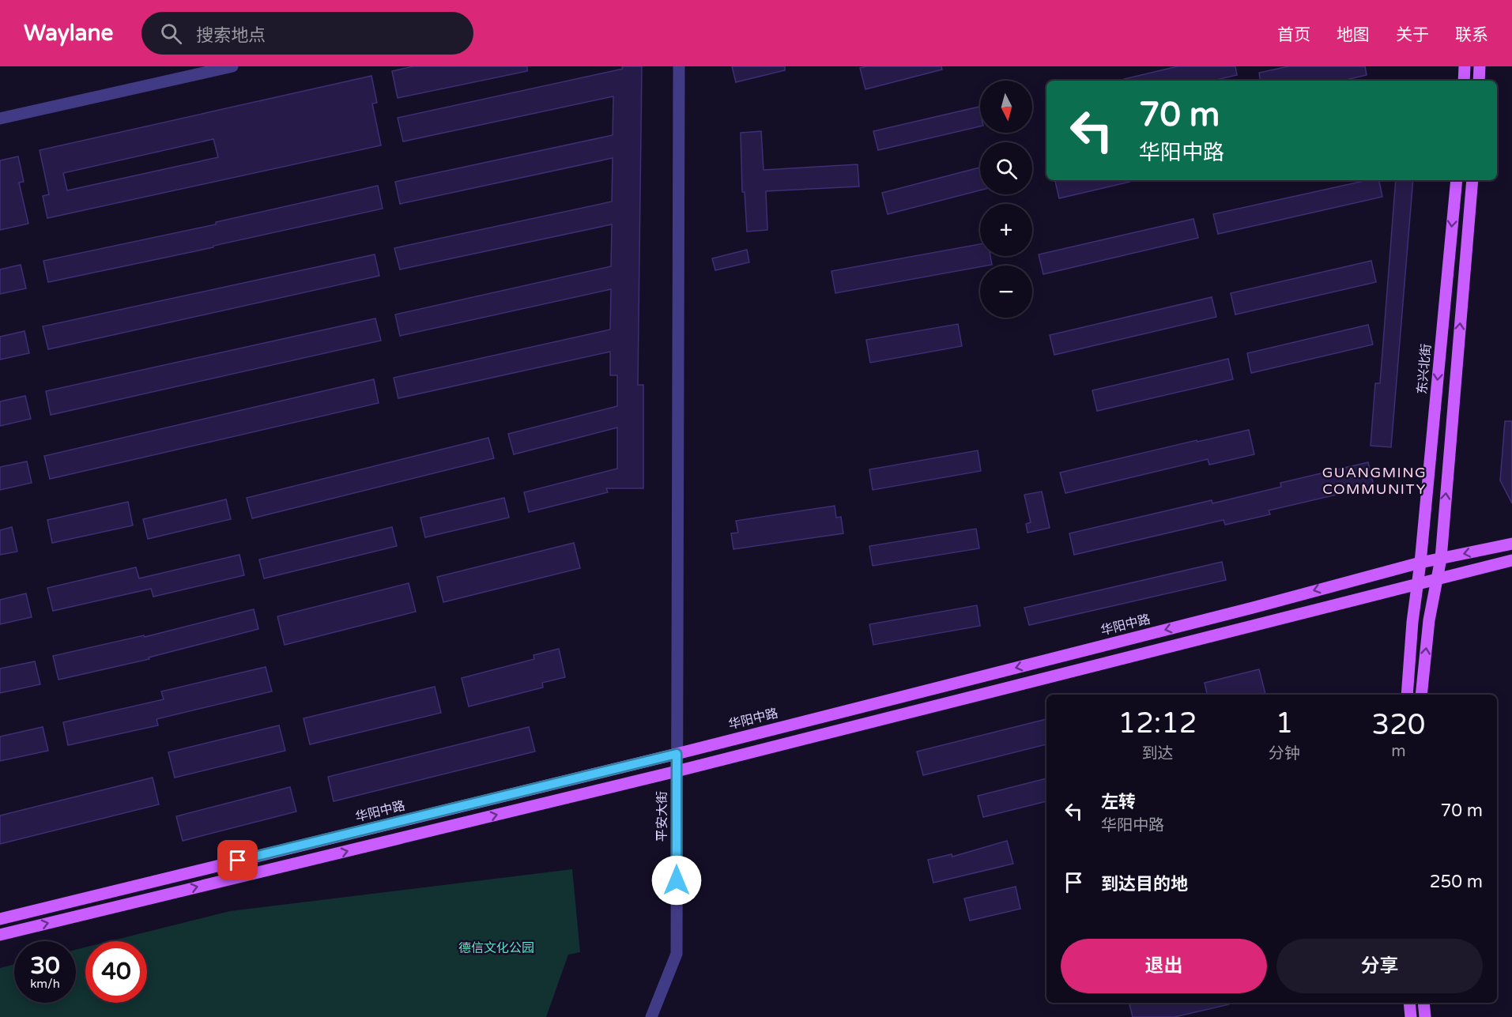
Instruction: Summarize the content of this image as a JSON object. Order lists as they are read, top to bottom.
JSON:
{
  "streets": {
    "main road": ["东兴北街", "华阳中路"],
    "street": ["平安大街"]
  },
  "crossings": [
    ["东兴北街", "华阳中路"],
    ["华阳中路", "平安大街"]
  ],
  "districts": ["GUANGMING COMMUNITY"],
  "parks": ["德信文化公园"],
  "north": "bottom",
  "page": {
    "header": "Waylane",
    "search": "搜索地点",
    "nav": [
      "首页",
      "地图",
      "关于",
      "联系"
    ],
    "map_buttons": ["+", "−"],
    "turn": ["70 m", "华阳中路"],
    "eta": [
      "12:12",
      "到达",
      "1",
      "分钟",
      "320",
      "m"
    ],
    "list": [
      {
        "name": "左转",
        "note": "华阳中路",
        "value": "70 m"
      },
      {
        "name": "到达目的地",
        "value": "250 m"
      }
    ],
    "buttons": ["退出", "分享"],
    "speed": "30 km/h",
    "limit": "40"
  }
}
